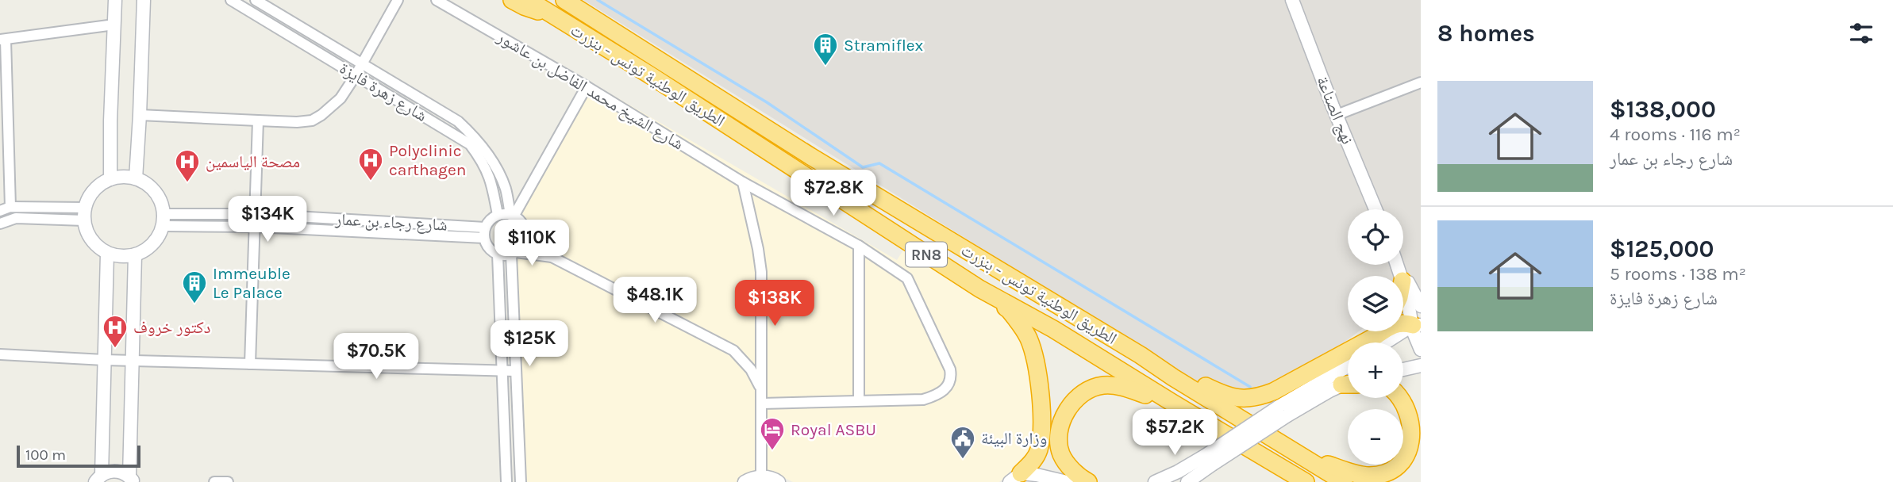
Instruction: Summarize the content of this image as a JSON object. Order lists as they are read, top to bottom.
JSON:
{
  "streets": {
    "highway": ["الطريق الوطنية تونس - بنزرت", "RN8"],
    "street": [
      "شارع الشيخ محمد الفاضل بن عاشور",
      "شارع زهرة فايزة",
      "نهج الصناعة",
      "شارع رجاء بن عمار"
    ]
  },
  "crossings": [
    ["الطريق الوطنية تونس - بنزرت", "RN8"],
    ["شارع زهرة فايزة", "شارع رجاء بن عمار"]
  ],
  "places": {
    "building": ["Stramiflex", "Immeuble Le Palace"],
    "hospital": ["Polyclinic carthagen", "مصحة الياسمين", "دكتور خروف"],
    "hotel": ["Royal ASBU"],
    "public building": ["وزارة البيئة"]
  },
  "scale_bar": "100 m",
  "page": {
    "heading": "8 homes",
    "list": [
      {
        "name": "$138,000",
        "note": "4 rooms · 116 m² · شارع رجاء بن عمار"
      },
      {
        "name": "$125,000",
        "note": "5 rooms · 138 m² · شارع زهرة فايزة"
      }
    ],
    "price": [
      "$72.8K",
      "$134K",
      "$110K",
      "$48.1K",
      "$138K",
      "$125K",
      "$70.5K",
      "$57.2K"
    ],
    "map_buttons": ["+", "−"],
    "scale": "100 m"
  }
}
